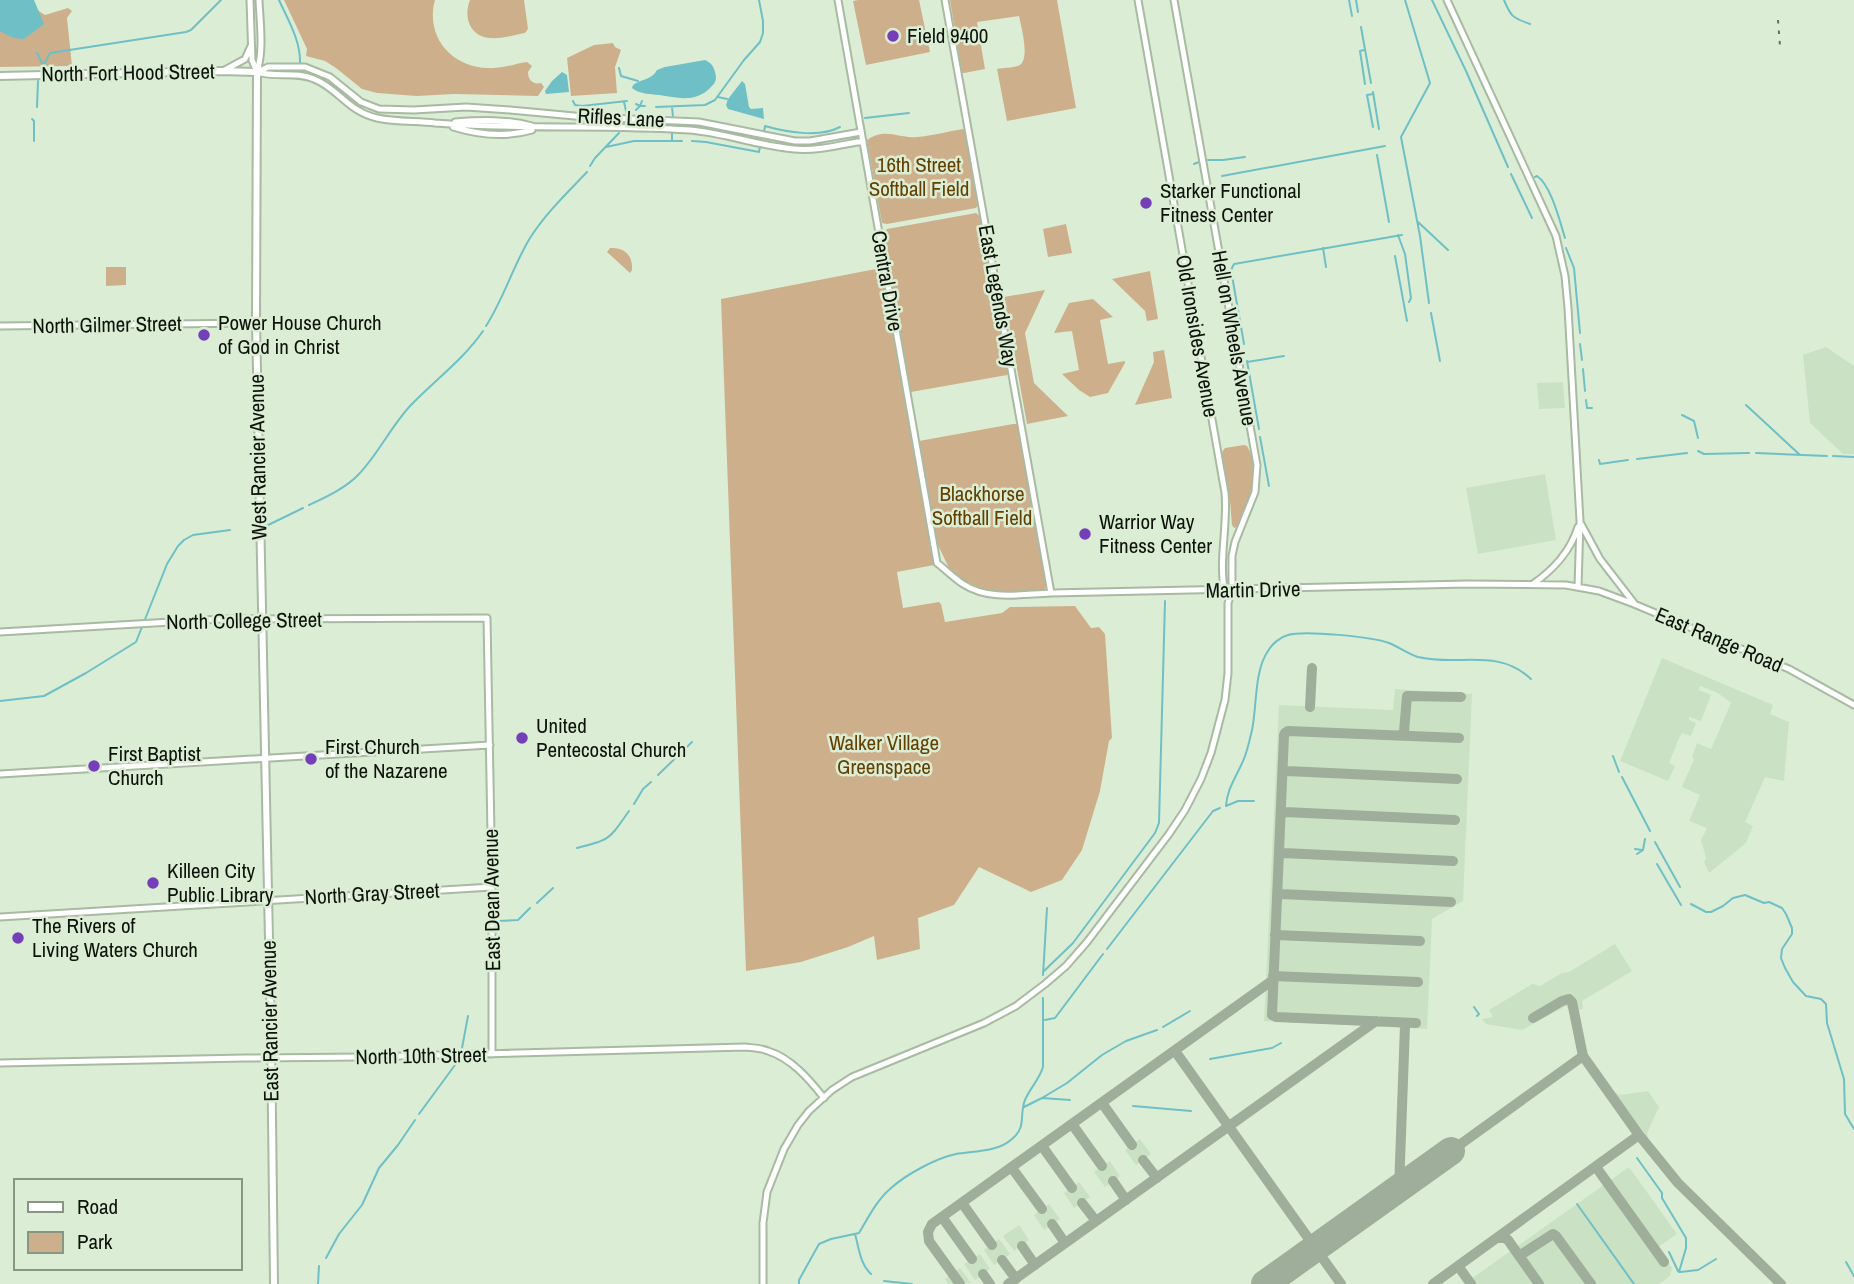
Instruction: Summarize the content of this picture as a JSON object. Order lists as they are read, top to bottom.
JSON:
{
  "streets": {
    "main road": ["North Fort Hood Street", "West Rancier Avenue", "East Rancier Avenue"],
    "street": [
      "Rifles Lane",
      "Central Drive",
      "East Legends Way",
      "North Gilmer Street",
      "Old Ironsides Avenue",
      "Hell on Wheels Avenue",
      "Martin Drive",
      "North College Street",
      "East Range Road",
      "North Gray Street",
      "East Dean Avenue",
      "North 10th Street"
    ]
  },
  "crossings": [
    ["North Fort Hood Street", "Rifles Lane"],
    ["North Fort Hood Street", "West Rancier Avenue"],
    ["Rifles Lane", "Central Drive"],
    ["Central Drive", "Martin Drive"],
    ["East Legends Way", "Martin Drive"],
    ["North Gilmer Street", "West Rancier Avenue"],
    ["Old Ironsides Avenue", "Hell on Wheels Avenue"],
    ["Old Ironsides Avenue", "Martin Drive"],
    ["Hell on Wheels Avenue", "Martin Drive"],
    ["West Rancier Avenue", "North College Street"],
    ["West Rancier Avenue", "East Rancier Avenue"],
    ["Martin Drive", "East Range Road"],
    ["North College Street", "East Dean Avenue"],
    ["North Gray Street", "East Dean Avenue"],
    ["North Gray Street", "East Rancier Avenue"],
    ["East Dean Avenue", "North 10th Street"],
    ["East Rancier Avenue", "North 10th Street"]
  ],
  "parks": ["16th Street Softball Field", "Blackhorse Softball Field", "Walker Village Greenspace"],
  "places": [
    "Field 9400",
    "Starker Functional Fitness Center",
    "Power House Church of God in Christ",
    "Warrior Way Fitness Center",
    "United Pentecostal Church",
    "First Church of the Nazarene",
    "First Baptist Church",
    "Killeen City Public Library",
    "The Rivers of Living Waters Church"
  ],
  "legend": ["Road", "Park"]
}
